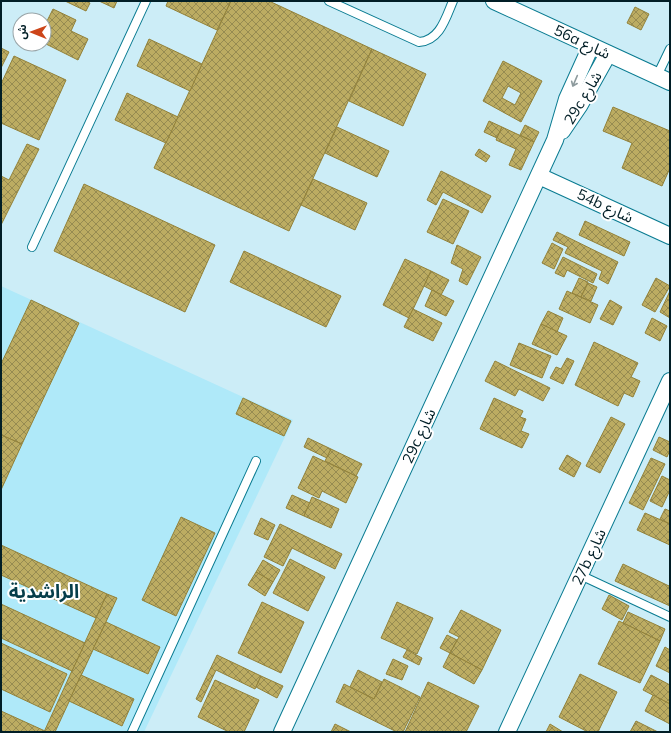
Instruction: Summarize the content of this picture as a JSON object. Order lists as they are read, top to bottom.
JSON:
{
  "streets": {
    "street": [
      "56a شارع",
      "29c شارع",
      "54b شارع",
      "27b شارع"
    ]
  },
  "crossings": [
    ["56a شارع", "29c شارع"],
    ["29c شارع", "54b شارع"]
  ],
  "districts": ["الراشدية"],
  "north": "left"
}
